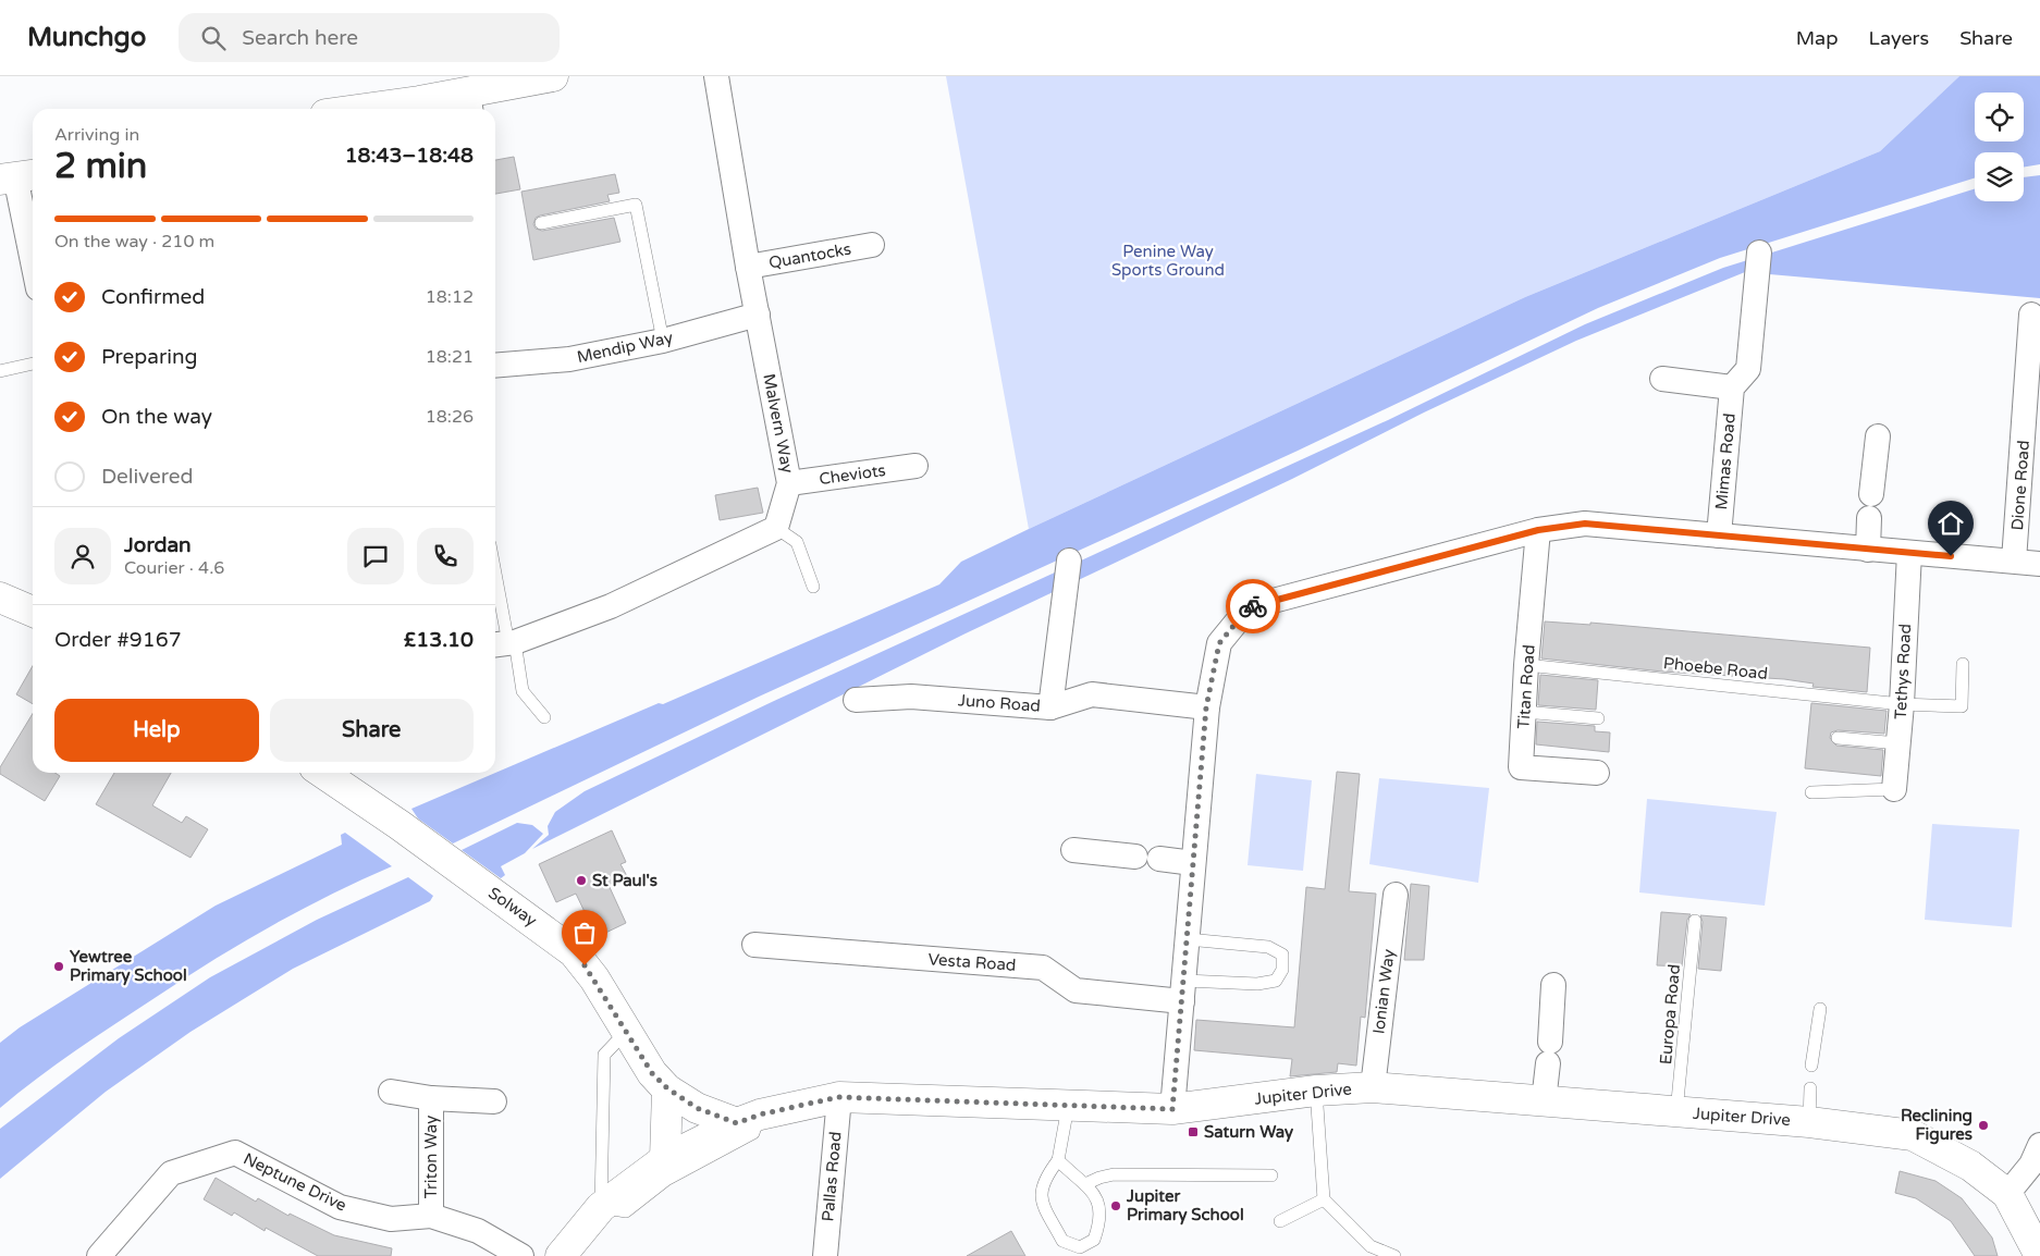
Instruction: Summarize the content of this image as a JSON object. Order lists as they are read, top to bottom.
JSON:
{
  "streets": {
    "street": [
      "Quantocks",
      "Mendip Way",
      "Malvern Way",
      "Mimas Road",
      "Cheviots",
      "Dione Road",
      "Tethys Road",
      "Titan Road",
      "Juno Road",
      "Solway",
      "Vesta Road",
      "Ionian Way",
      "Jupiter Drive",
      "Triton Way",
      "Pallas Road",
      "Neptune Drive"
    ],
    "lane": ["Phoebe Road", "Europa Road"]
  },
  "crossings": [
    ["Quantocks", "Malvern Way"],
    ["Mendip Way", "Malvern Way"],
    ["Malvern Way", "Cheviots"],
    ["Phoebe Road", "Tethys Road"],
    ["Phoebe Road", "Titan Road"],
    ["Solway", "Jupiter Drive"],
    ["Ionian Way", "Jupiter Drive"],
    ["Europa Road", "Jupiter Drive"],
    ["Jupiter Drive", "Pallas Road"],
    ["Triton Way", "Neptune Drive"]
  ],
  "parks": ["Penine Way Sports Ground"],
  "places": {
    "other": [
      "St Paul's",
      "Yewtree Primary School",
      "Reclining Figures",
      "Jupiter Primary School"
    ],
    "transit": ["Saturn Way"]
  },
  "page": {
    "header": "Munchgo",
    "search": "Search here",
    "nav": ["Map", "Layers", "Share"],
    "heading": ["2 min", "Arriving in", "18:43–18:48"],
    "panel": [
      "Jordan",
      "Courier · 4.6",
      "Order #9167",
      "£13.10"
    ],
    "bar": "On the way · 210 m",
    "list": [
      ["Confirmed", "18:12"],
      ["Preparing", "18:21"],
      ["On the way", "18:26"],
      "Delivered"
    ],
    "buttons": ["Help", "Share"]
  }
}
